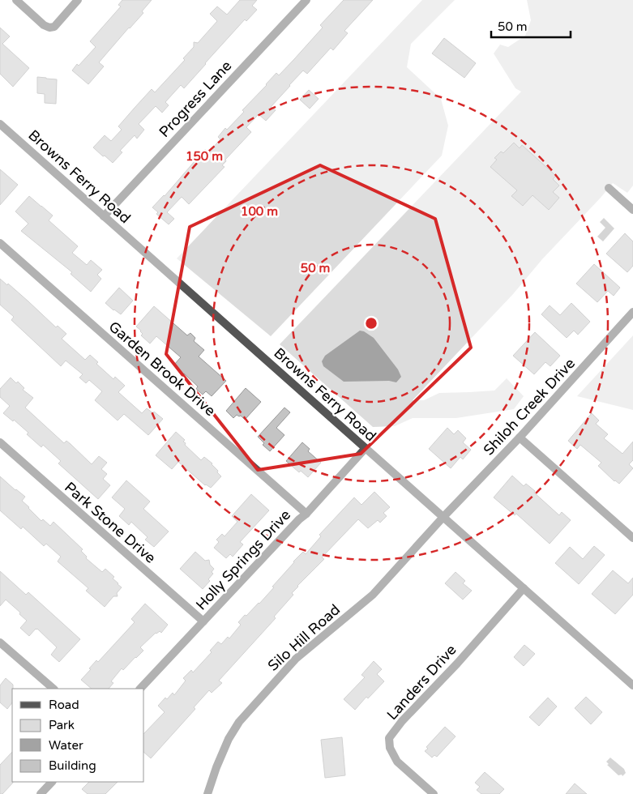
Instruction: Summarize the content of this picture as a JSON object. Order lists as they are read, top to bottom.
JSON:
{
  "streets": {
    "street": [
      "Progress Lane",
      "Browns Ferry Road",
      "Garden Brook Drive",
      "Shiloh Creek Drive",
      "Park Stone Drive",
      "Holly Springs Drive",
      "Silo Hill Road",
      "Landers Drive"
    ]
  },
  "crossings": [
    ["Progress Lane", "Browns Ferry Road"],
    ["Browns Ferry Road", "Shiloh Creek Drive"],
    ["Browns Ferry Road", "Holly Springs Drive"],
    ["Browns Ferry Road", "Silo Hill Road"],
    ["Browns Ferry Road", "Landers Drive"],
    ["Garden Brook Drive", "Holly Springs Drive"],
    ["Shiloh Creek Drive", "Silo Hill Road"],
    ["Park Stone Drive", "Holly Springs Drive"]
  ],
  "legend": [
    "Road",
    "Park",
    "Water",
    "Building"
  ],
  "scale_bar": "50 m",
  "rings": ["150 m", "100 m", "50 m"]
}
